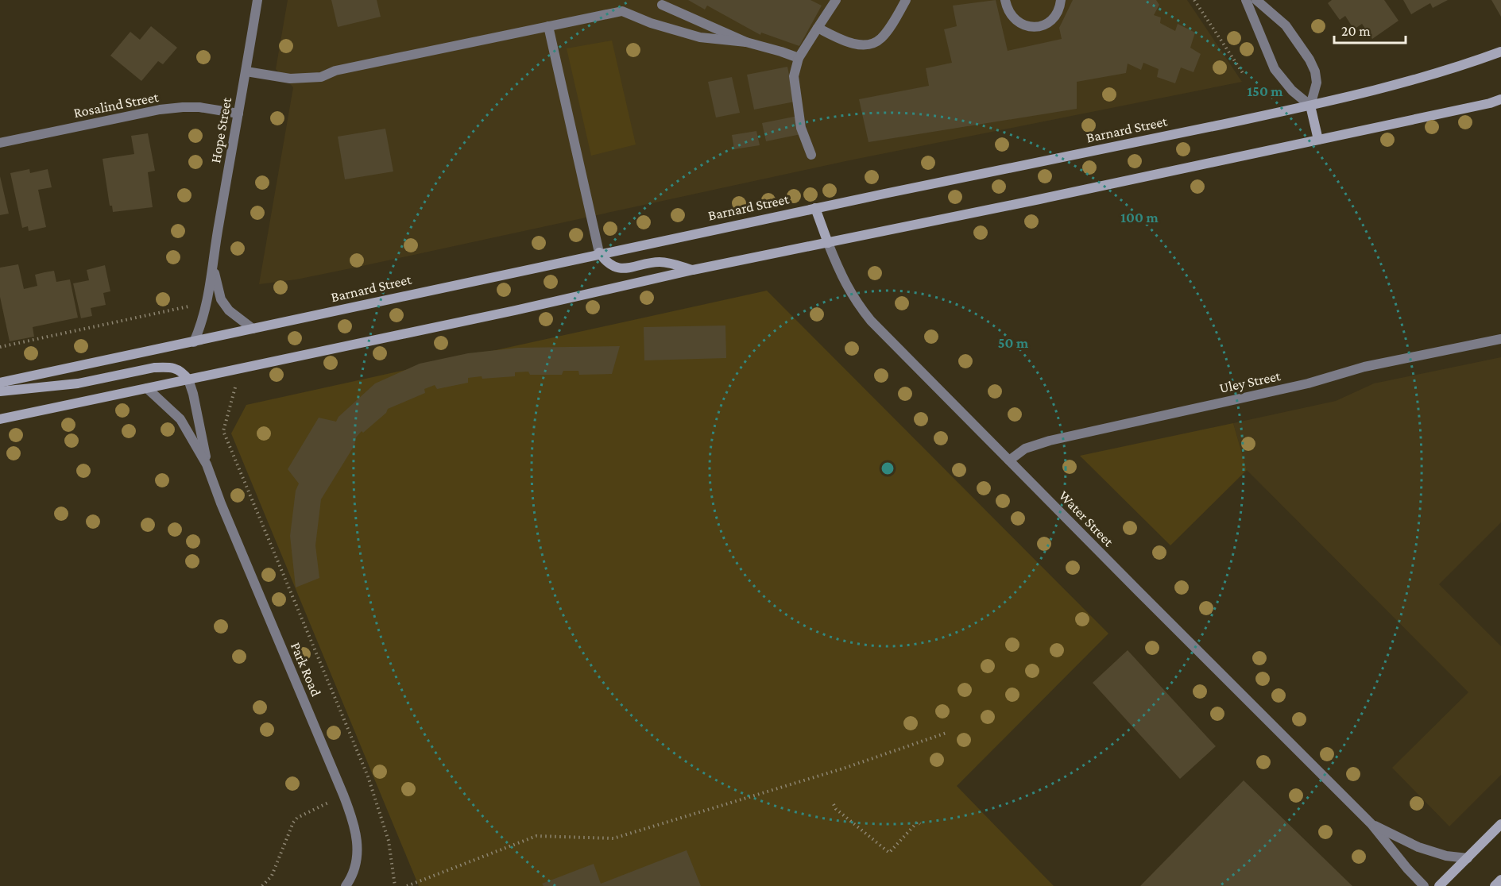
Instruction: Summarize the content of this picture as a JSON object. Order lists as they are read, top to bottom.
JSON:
{
  "streets": {
    "main road": ["Barnard Street", "Water Street"],
    "street": [
      "Rosalind Street",
      "Hope Street",
      "Uley Street",
      "Park Road"
    ]
  },
  "crossings": [
    ["Rosalind Street", "Hope Street"],
    ["Barnard Street", "Hope Street"],
    ["Barnard Street", "Water Street"],
    ["Uley Street", "Water Street"]
  ],
  "scale_bar": "20 m",
  "rings": ["150 m", "100 m", "50 m"]
}
